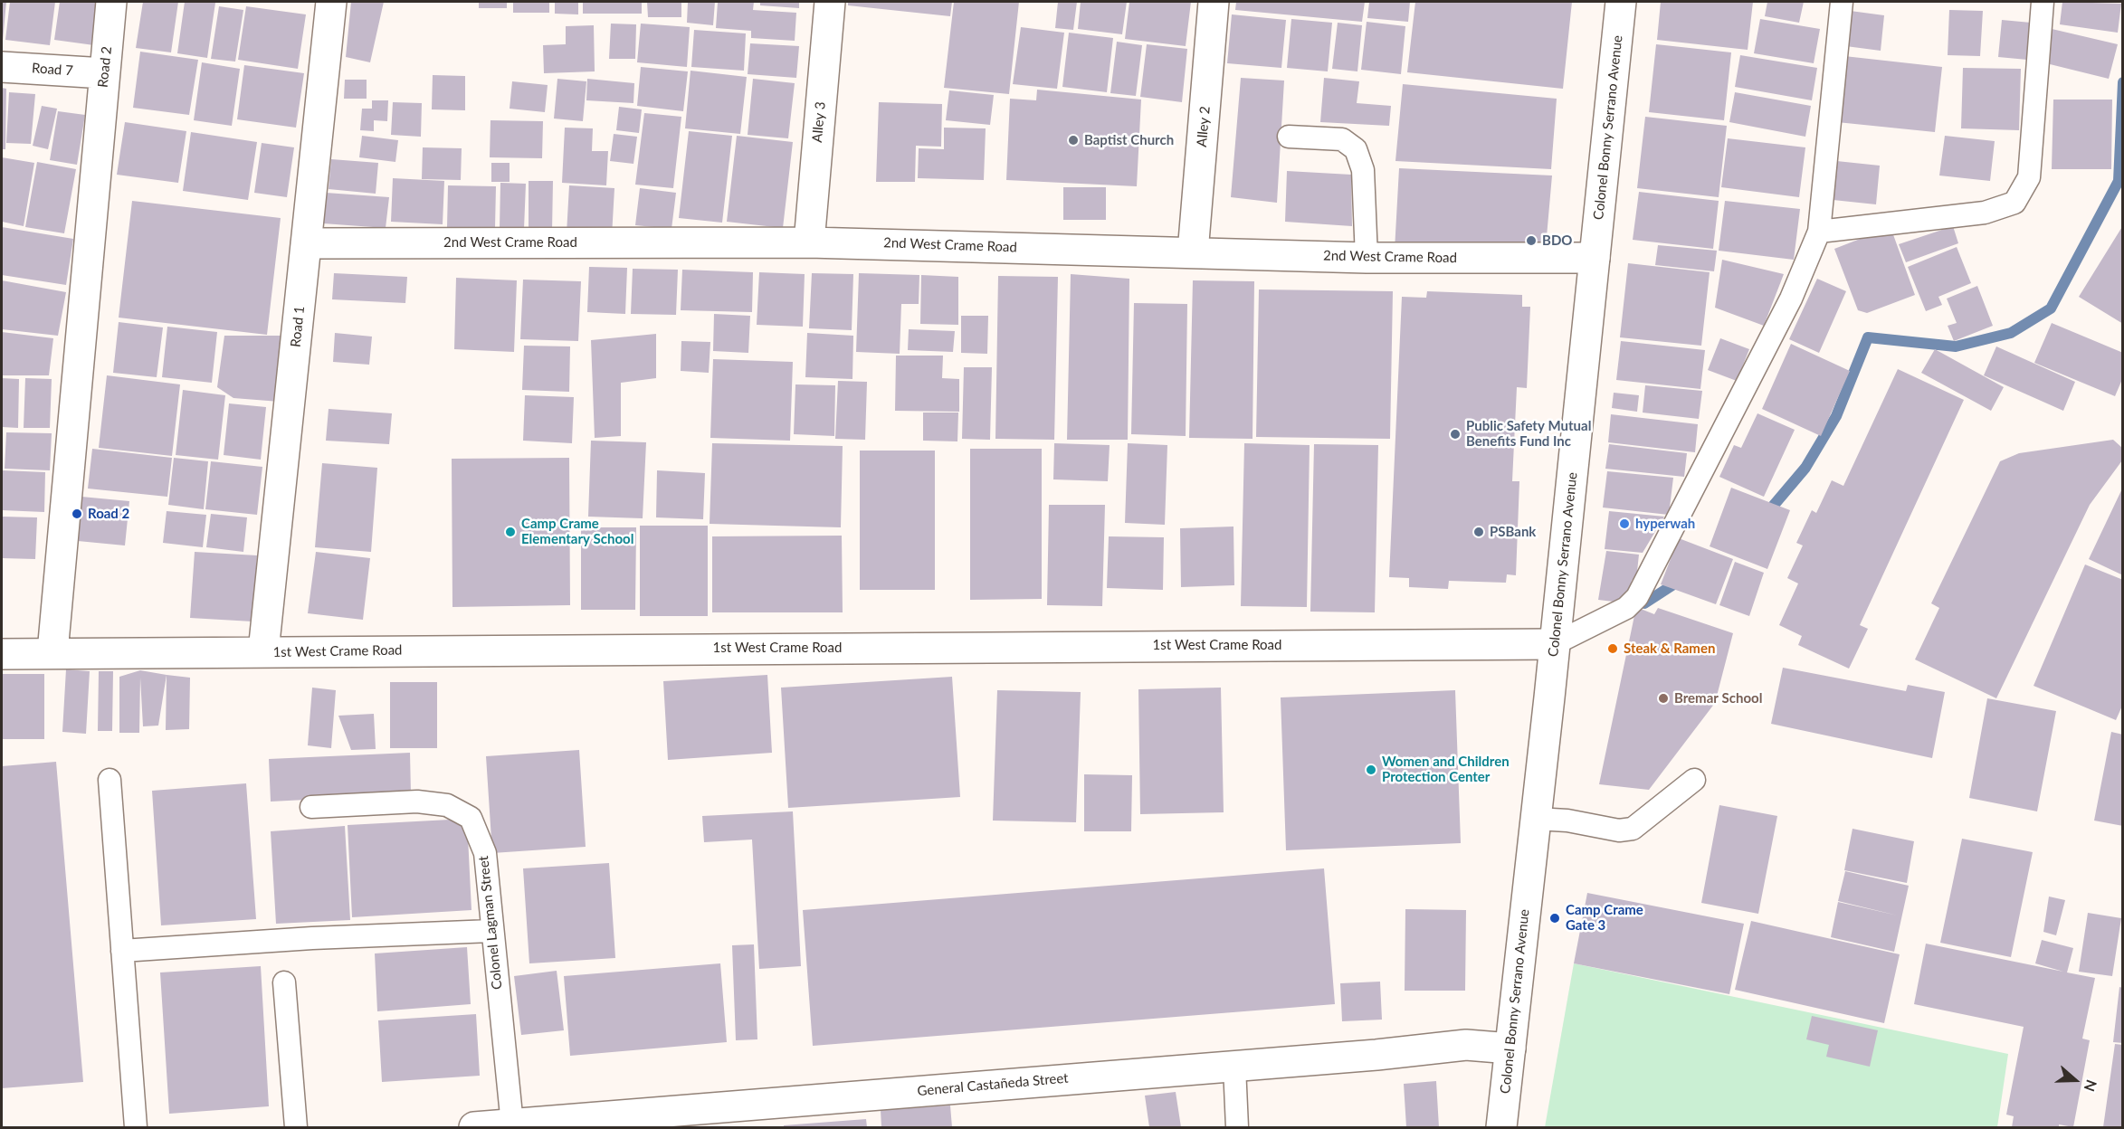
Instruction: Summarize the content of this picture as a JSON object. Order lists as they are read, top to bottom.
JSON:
{
  "streets": {
    "street": [
      "Road 2",
      "Road 7",
      "Alley 3",
      "Alley 2",
      "Colonel Bonny Serrano Avenue",
      "2nd West Crame Road",
      "Road 1",
      "1st West Crame Road",
      "General Castañeda Street"
    ],
    "lane": ["Colonel Lagman Street"]
  },
  "crossings": [
    ["Road 2", "Road 7"],
    ["Road 2", "1st West Crame Road"],
    ["Alley 3", "2nd West Crame Road"],
    ["Alley 2", "2nd West Crame Road"],
    ["Colonel Bonny Serrano Avenue", "2nd West Crame Road"],
    ["Colonel Bonny Serrano Avenue", "1st West Crame Road"],
    ["Colonel Bonny Serrano Avenue", "General Castañeda Street"],
    ["2nd West Crame Road", "Road 1"],
    ["Road 1", "1st West Crame Road"],
    ["Colonel Lagman Street", "General Castañeda Street"]
  ],
  "places": [
    "Baptist Church",
    "BDO",
    "Public Safety Mutual Benefits Fund Inc",
    "Road 2",
    "hyperwah",
    "Camp Crame Elementary School",
    "PSBank",
    "Steak & Ramen",
    "Bremar School",
    "Women and Children Protection Center",
    "Camp Crame Gate 3"
  ],
  "north": "right"
}
